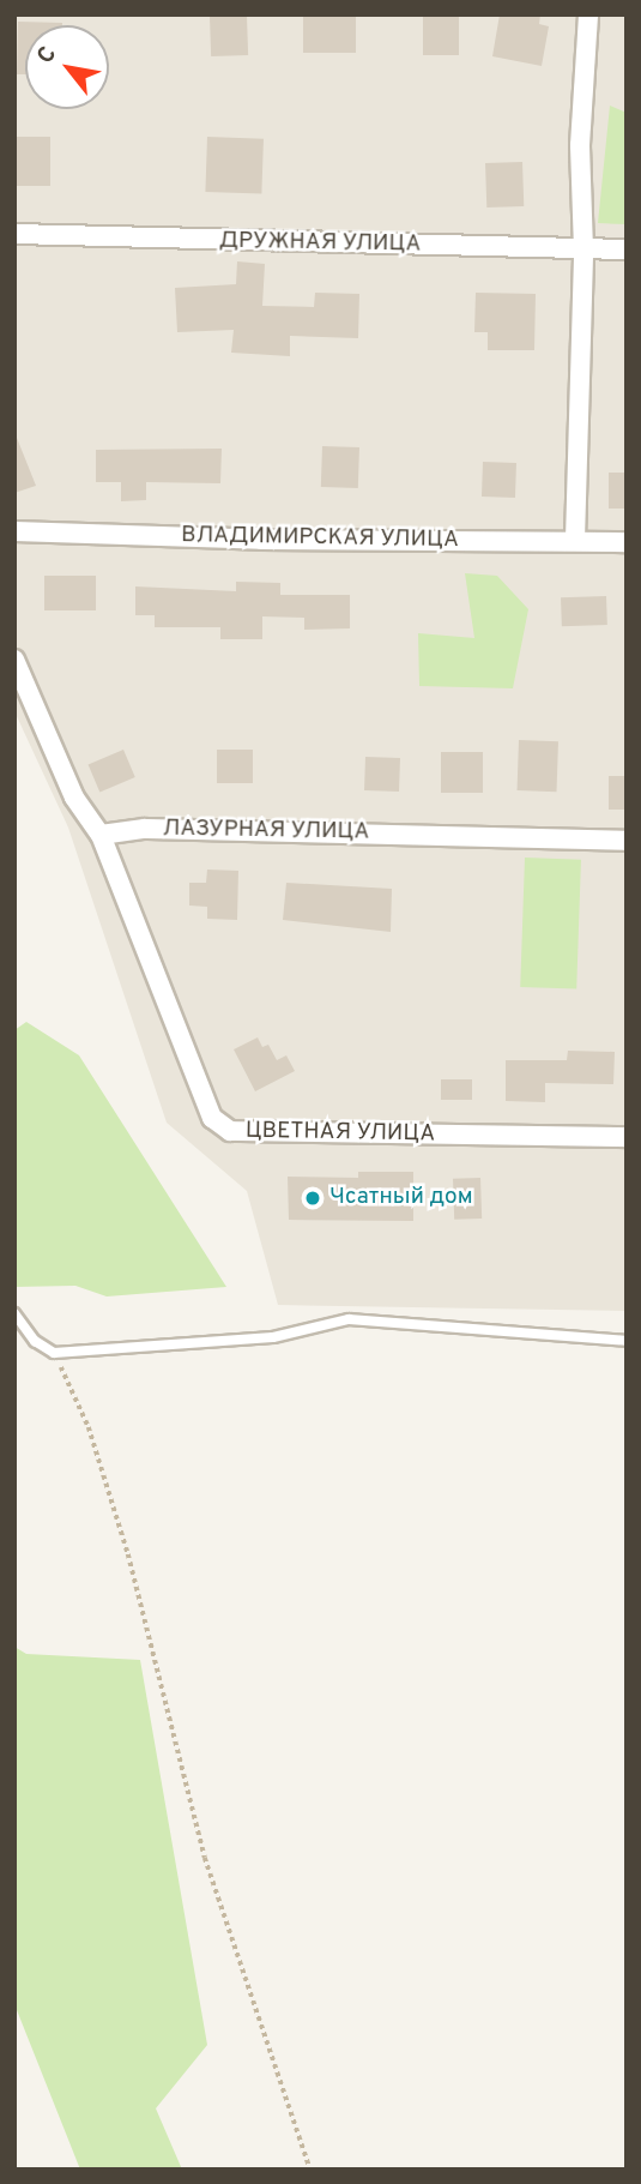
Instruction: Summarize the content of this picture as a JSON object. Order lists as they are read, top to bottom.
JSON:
{
  "streets": {
    "street": [
      "ДРУЖНАЯ УЛИЦА",
      "ВЛАДИМИРСКАЯ УЛИЦА",
      "ЛАЗУРНАЯ УЛИЦА",
      "ЦВЕТНАЯ УЛИЦА"
    ]
  },
  "crossings": [
    ["ЛАЗУРНАЯ УЛИЦА", "ЦВЕТНАЯ УЛИЦА"]
  ],
  "places": ["Чсатный дом"],
  "north": "top left"
}
